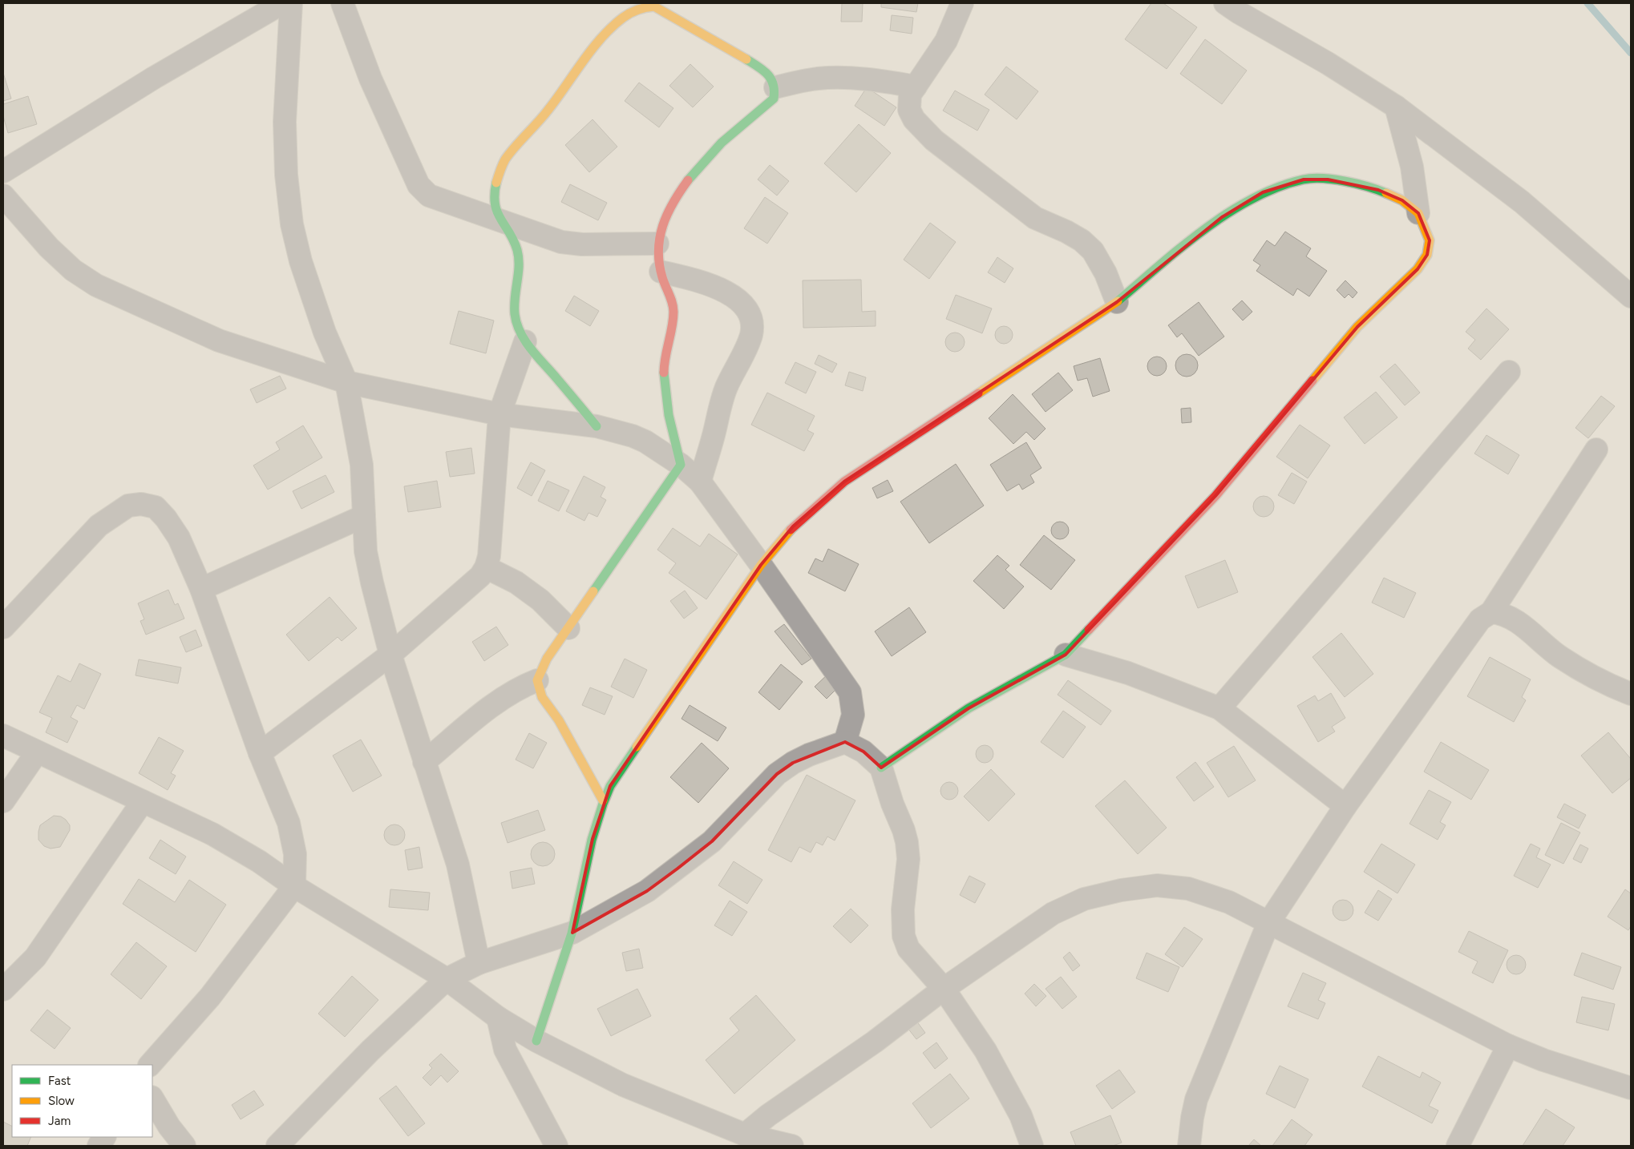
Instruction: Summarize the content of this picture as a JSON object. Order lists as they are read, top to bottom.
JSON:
{
  "legend": ["Fast", "Slow", "Jam"]
}
